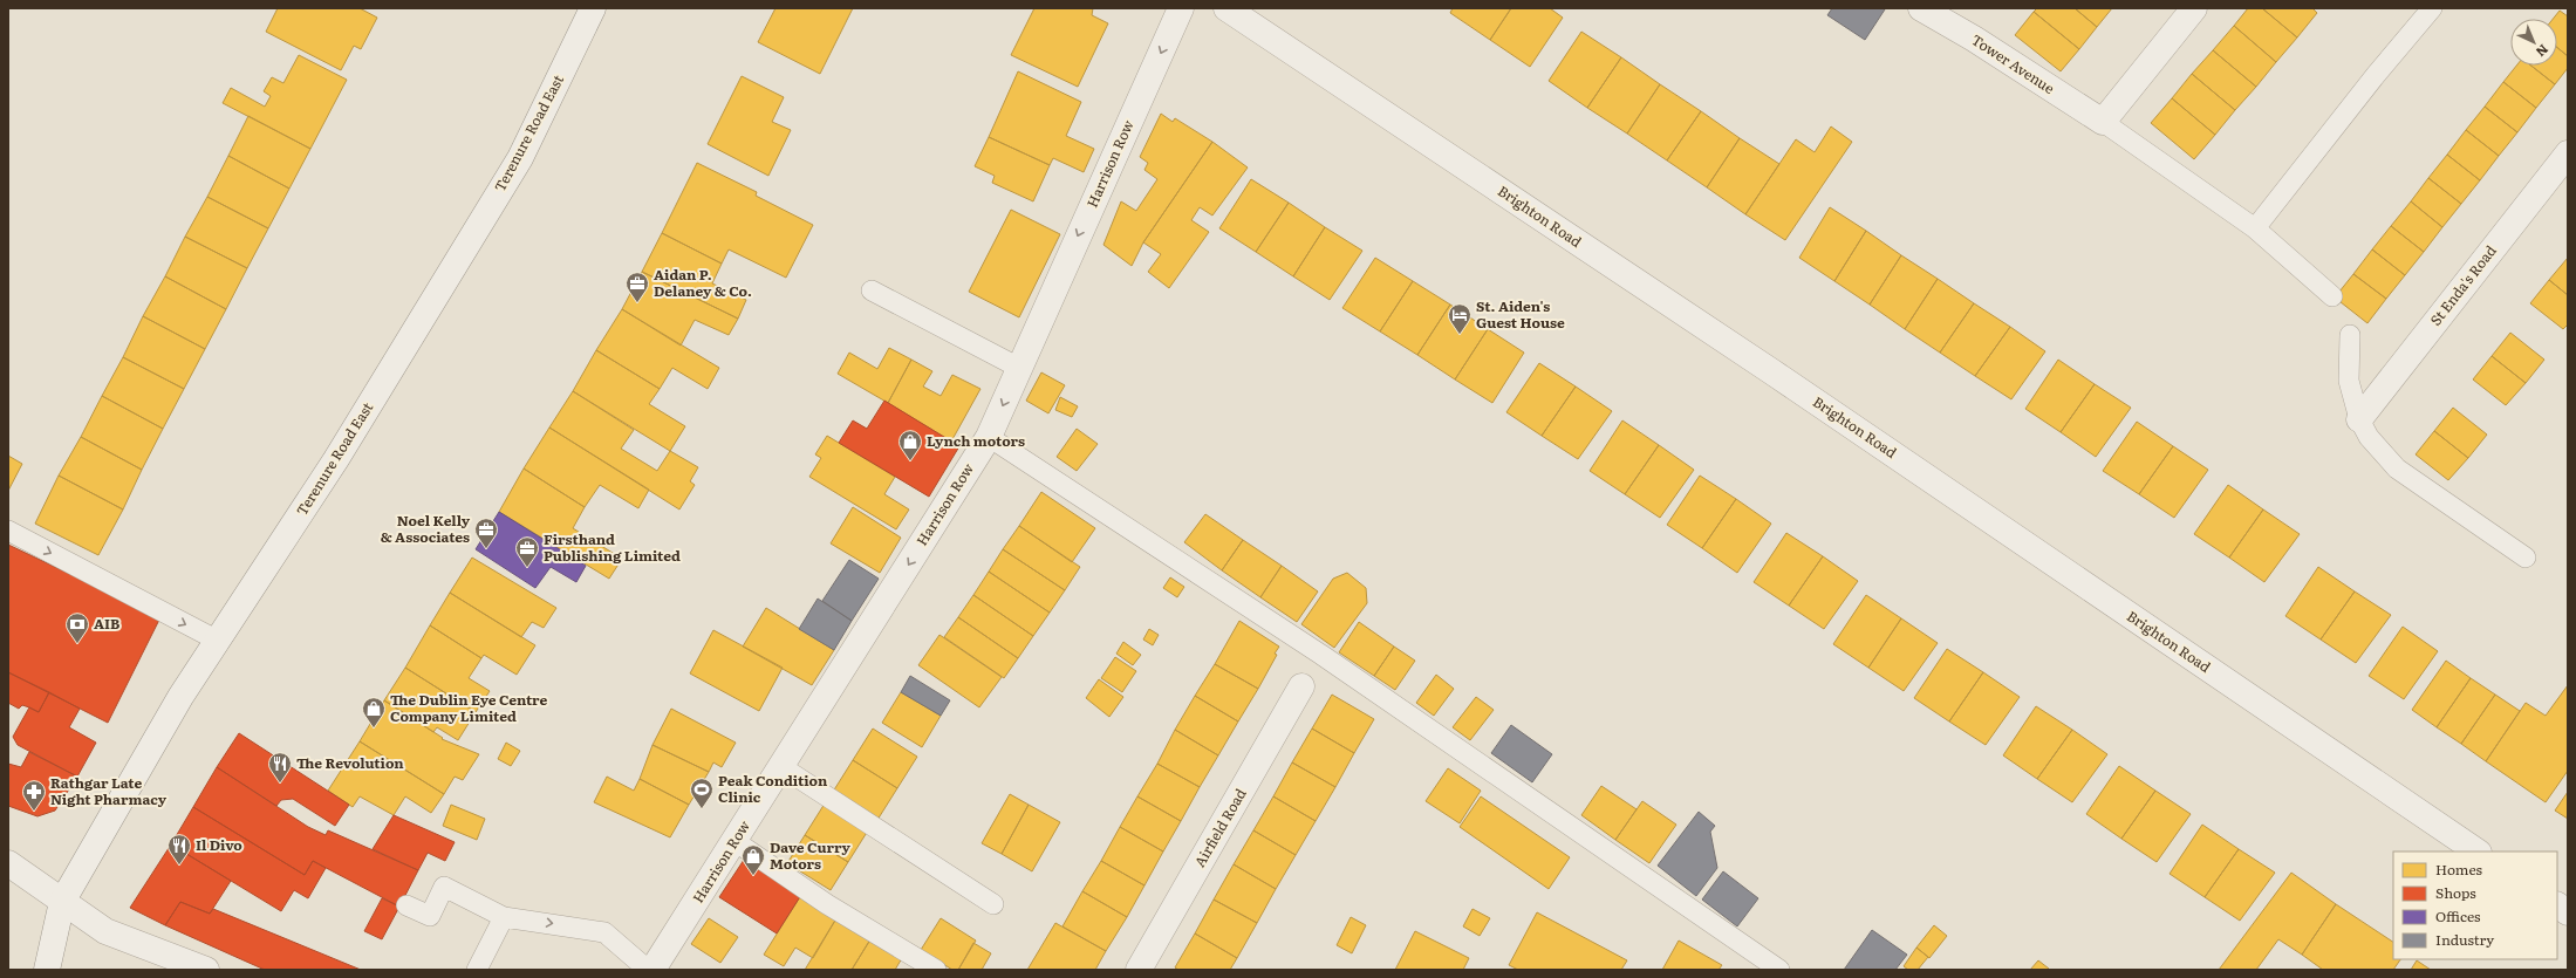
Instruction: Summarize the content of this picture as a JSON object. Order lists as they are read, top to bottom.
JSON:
{
  "streets": {
    "street": [
      "Tower Avenue",
      "Terenure Road East",
      "Harrison Row",
      "Brighton Road",
      "St Enda's Road",
      "Airfield Road"
    ]
  },
  "one_way": ["Harrison Row"],
  "places": {
    "office": ["Aidan P. Delaney & Co.", "Noel Kelly & Associates", "Firsthand Publishing Limited"],
    "hotel": ["St. Aiden's Guest House"],
    "shop": ["Lynch motors", "The Dublin Eye Centre Company Limited", "Dave Curry Motors"],
    "bank": ["AIB"],
    "restaurant": ["The Revolution", "Il Divo"],
    "sports": ["Peak Condition Clinic"],
    "pharmacy": ["Rathgar Late Night Pharmacy"]
  },
  "legend": [
    "Homes",
    "Shops",
    "Offices",
    "Industry"
  ],
  "north": "bottom right"
}
